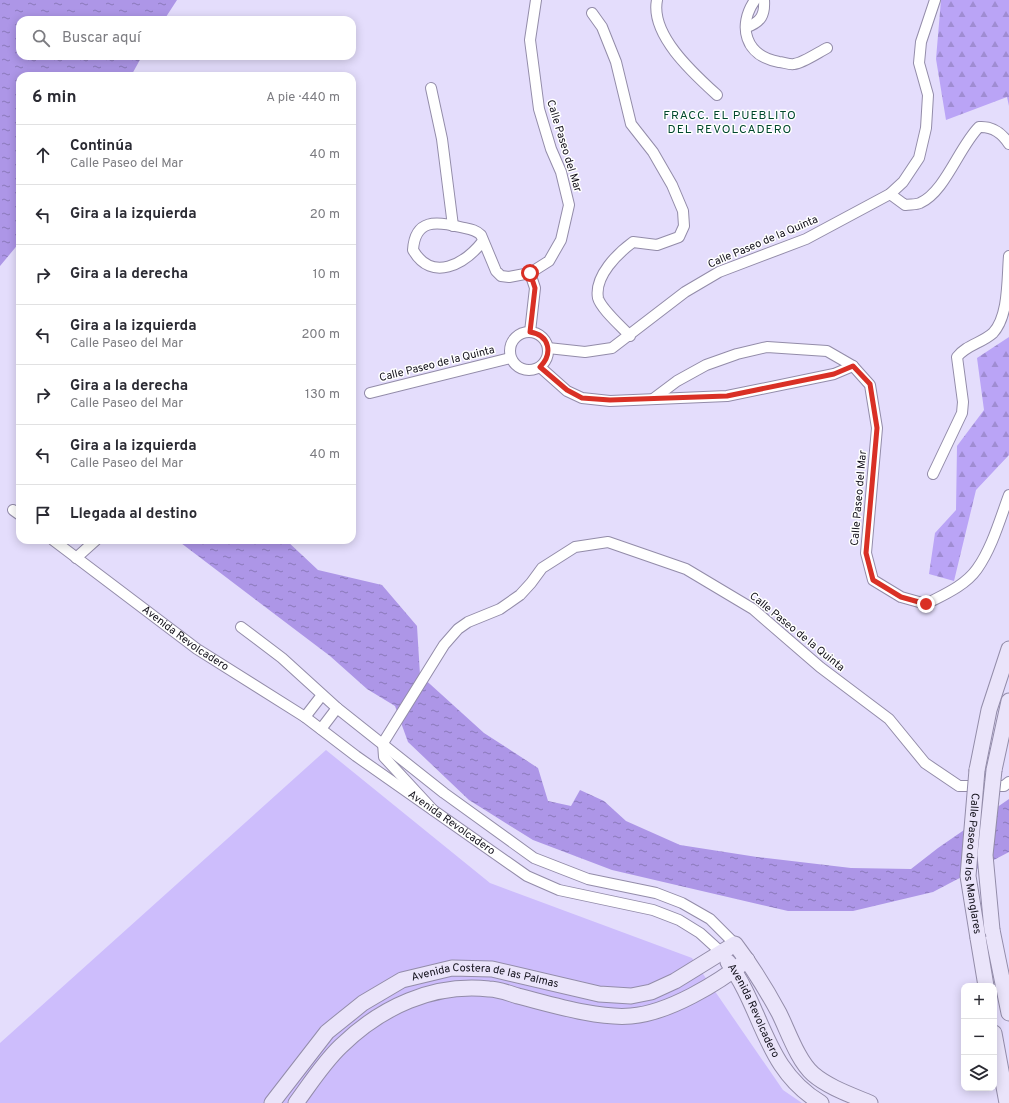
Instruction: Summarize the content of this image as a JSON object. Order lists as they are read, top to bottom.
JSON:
{
  "streets": {
    "main road": ["Avenida Revolcadero", "Calle Paseo de los Manglares", "Avenida Costera de las Palmas"],
    "street": ["Calle Paseo del Mar", "Calle Paseo de la Quinta"]
  },
  "crossings": [
    ["Calle Paseo de la Quinta", "Avenida Revolcadero"],
    ["Avenida Revolcadero", "Avenida Costera de las Palmas"]
  ],
  "districts": ["FRACC. EL PUEBLITO DEL REVOLCADERO"],
  "page": {
    "search": "Buscar aquí",
    "heading": ["6 min", "A pie · 440 m"],
    "list": [
      ["Continúa", "Calle Paseo del Mar", "40 m"],
      ["Gira a la izquierda", "20 m"],
      ["Gira a la derecha", "10 m"],
      ["Gira a la izquierda", "Calle Paseo del Mar", "200 m"],
      ["Gira a la derecha", "Calle Paseo del Mar", "130 m"],
      ["Gira a la izquierda", "Calle Paseo del Mar", "40 m"],
      "Llegada al destino"
    ],
    "map_buttons": ["+", "−"]
  }
}
